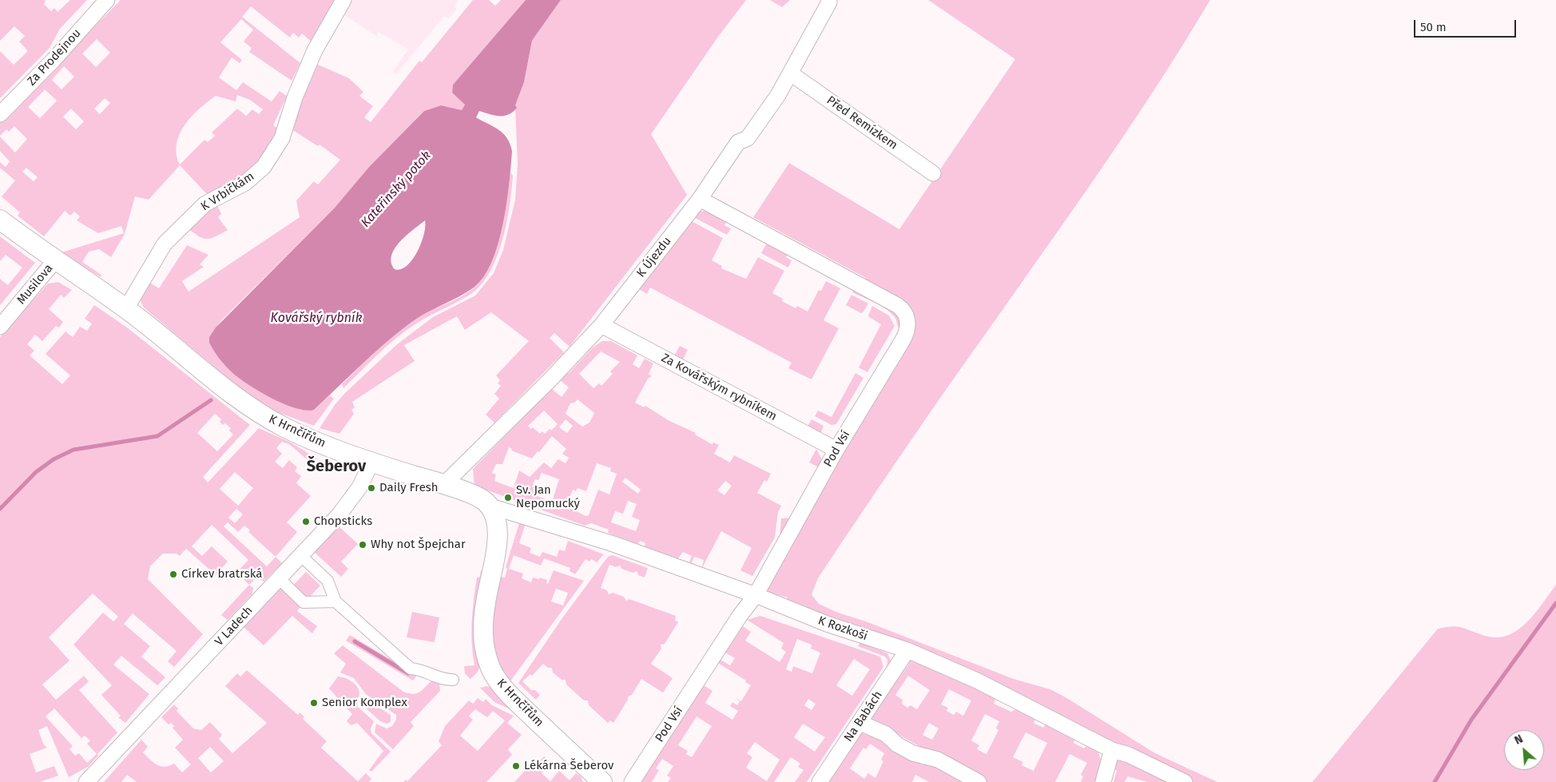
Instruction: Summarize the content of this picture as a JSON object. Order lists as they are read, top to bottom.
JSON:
{
  "streets": {
    "street": [
      "Za Prodejnou",
      "Před Remízkem",
      "K Vrbičkám",
      "K Újezdu",
      "Musilova",
      "Za Kovářským rybníkem",
      "K Hrnčířům",
      "Pod Vsí",
      "V Ladech",
      "K Rozkoši",
      "Na Babách"
    ]
  },
  "crossings": [
    ["Před Remízkem", "K Újezdu"],
    ["K Vrbičkám", "K Hrnčířům"],
    ["K Újezdu", "Za Kovářským rybníkem"],
    ["K Újezdu", "K Hrnčířům"],
    ["K Újezdu", "Pod Vsí"],
    ["Musilova", "K Hrnčířům"],
    ["Za Kovářským rybníkem", "Pod Vsí"],
    ["K Hrnčířům", "V Ladech"],
    ["K Hrnčířům", "K Rozkoši"],
    ["Pod Vsí", "K Rozkoši"],
    ["K Rozkoši", "Na Babách"]
  ],
  "districts": ["Šeberov"],
  "water": ["Kateřinský potok", "Kovářský rybník"],
  "places": [
    "Daily Fresh",
    "Sv. Jan Nepomucký",
    "Chopsticks",
    "Why not Špejchar",
    "Církev bratrská",
    "Senior Komplex",
    "Lékárna Šeberov"
  ],
  "scale_bar": "50 m",
  "north": "top left"
}
